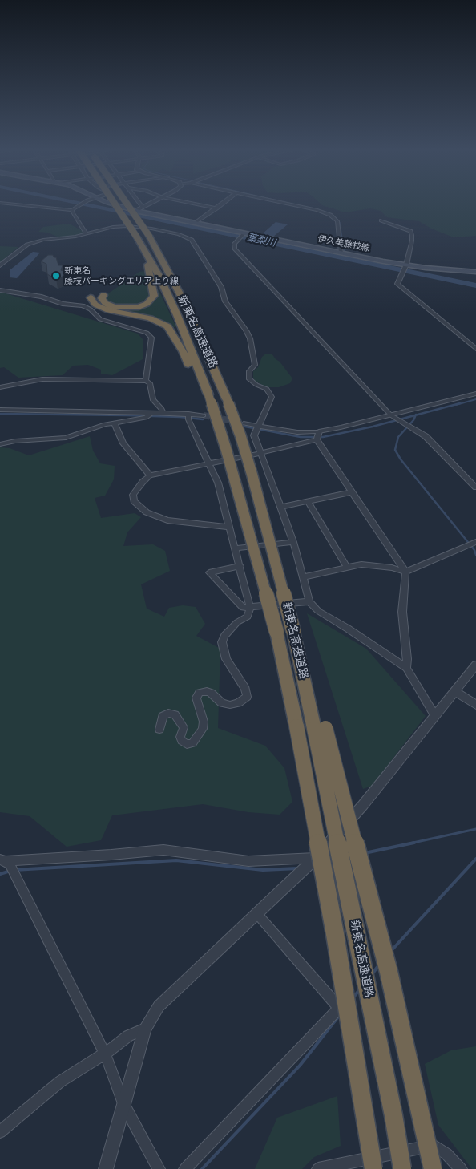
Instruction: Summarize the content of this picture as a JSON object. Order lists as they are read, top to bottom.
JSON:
{
  "streets": {
    "highway": ["新東名高速道路"],
    "main road": ["伊久美藤枝線"]
  },
  "water": ["葉梨川"],
  "places": ["新東名 藤枝パーキングエリア上り線"]
}
